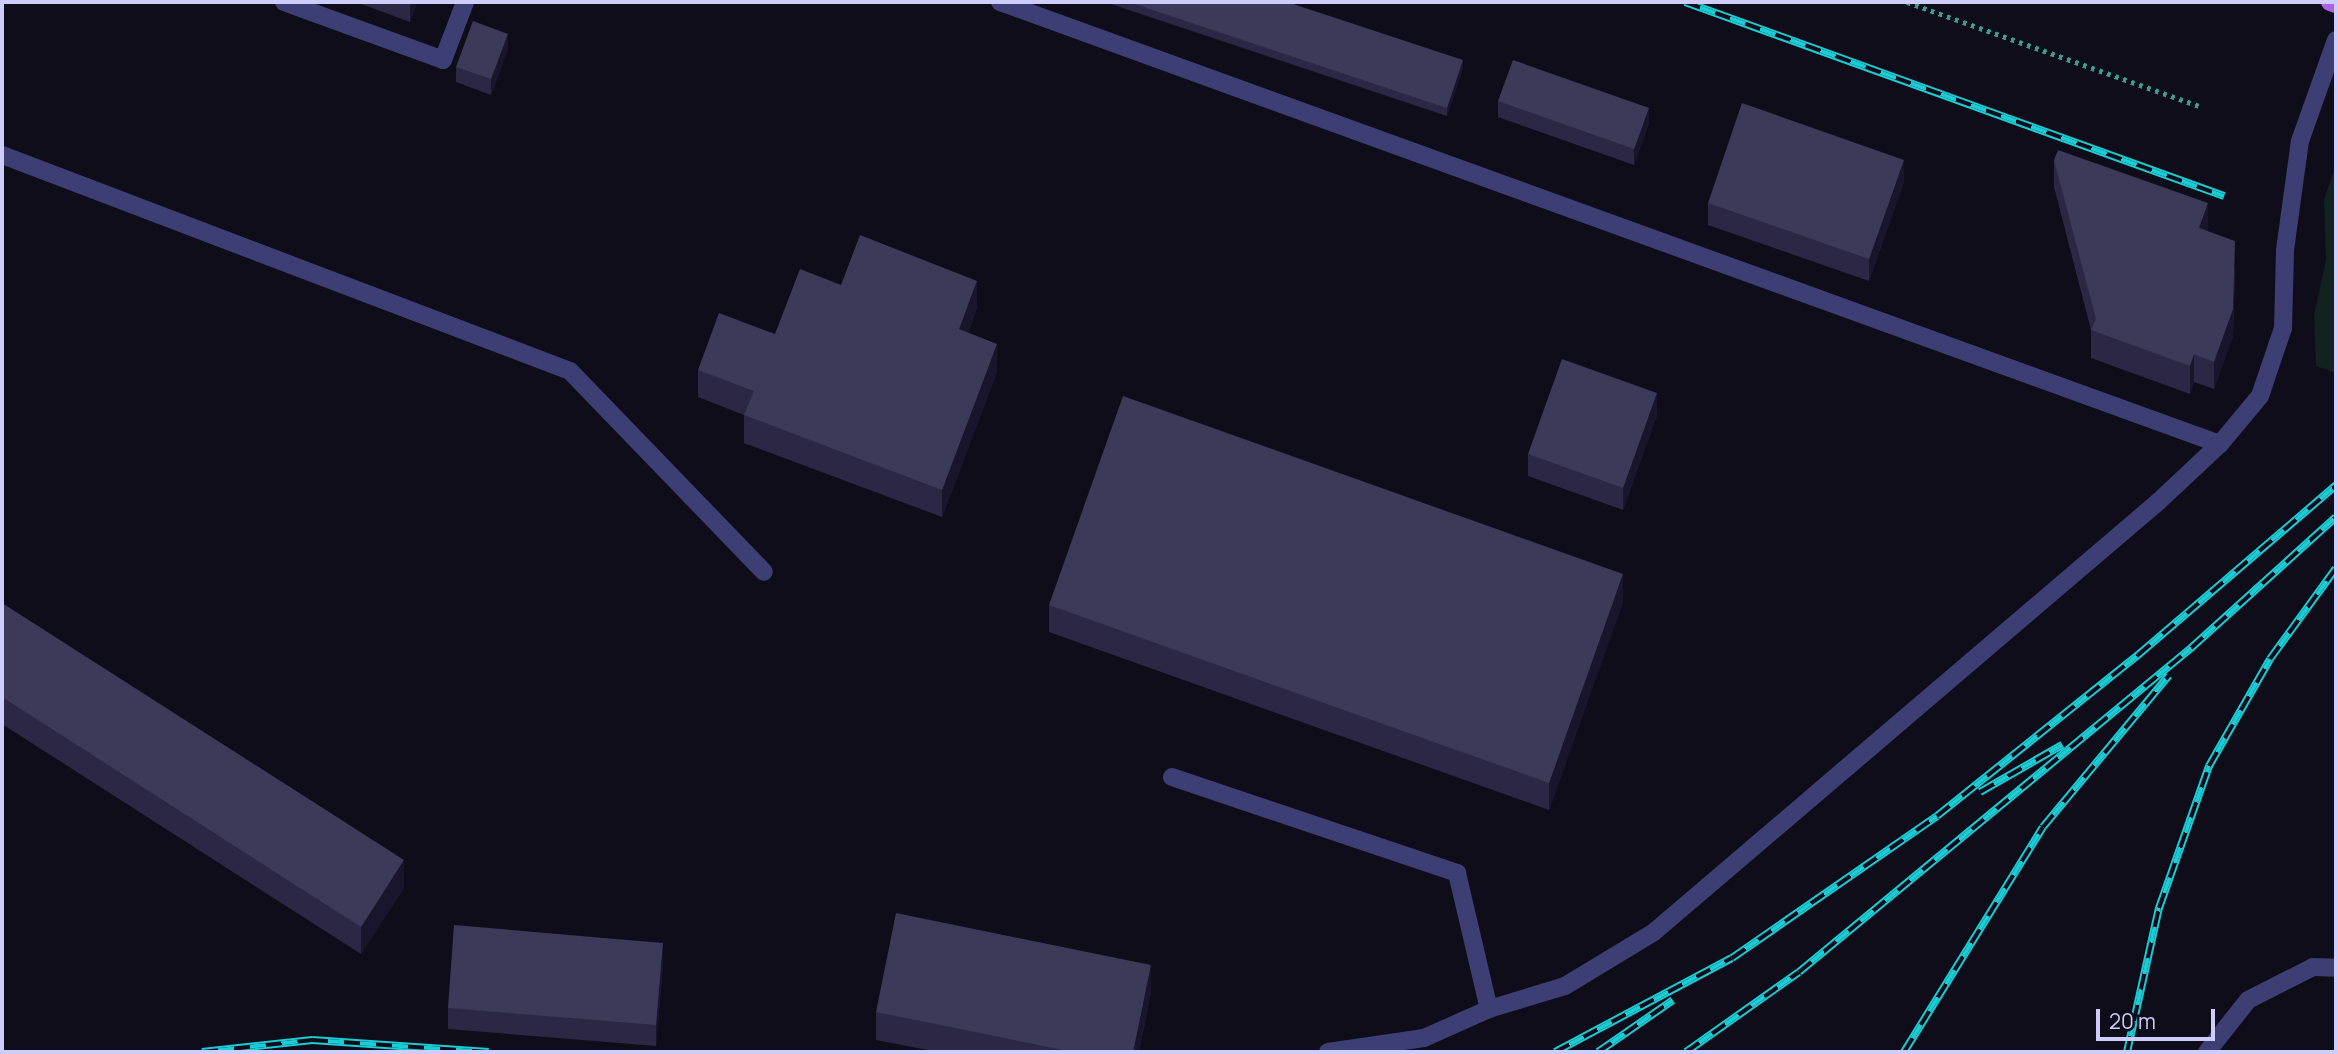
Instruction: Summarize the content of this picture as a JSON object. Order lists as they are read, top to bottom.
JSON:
{
  "scale_bar": "20 m"
}
